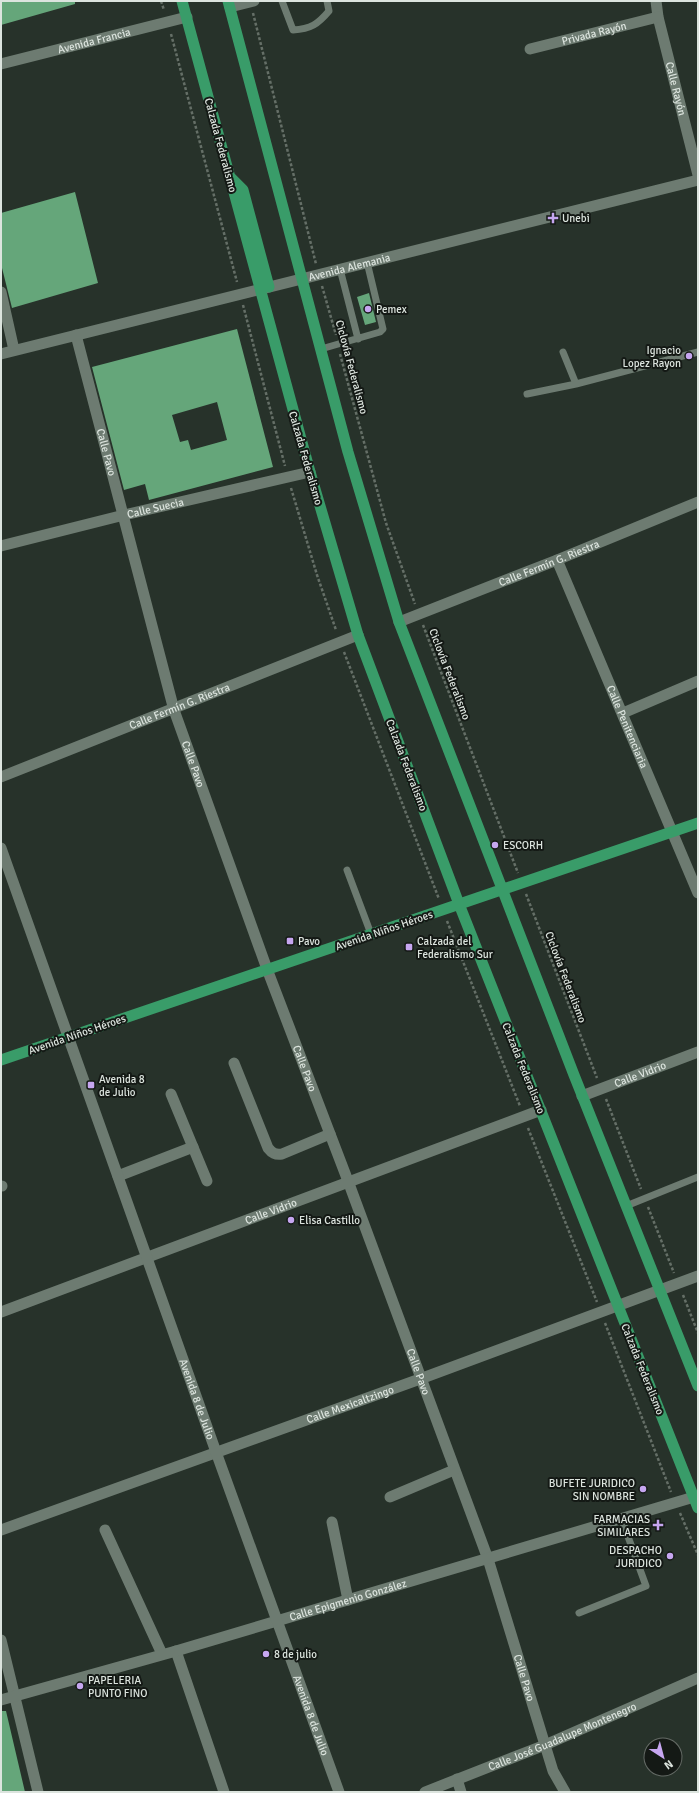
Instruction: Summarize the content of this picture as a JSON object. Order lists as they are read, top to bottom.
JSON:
{
  "streets": {
    "main road": ["Calzada Federalismo", "Avenida Niños Héroes"],
    "street": [
      "Privada Rayón",
      "Avenida Francia",
      "Calle Rayón",
      "Avenida Alemania",
      "Calle Pavo",
      "Calle Suecia",
      "Calle Fermín G. Riestra",
      "Calle Penitenciaria",
      "Calle Vidrio",
      "Avenida 8 de Julio",
      "Calle Mexicaltzingo",
      "Calle Epigmenio González",
      "Calle José Guadalupe Montenegro"
    ],
    "path": ["Ciclovía Federalismo"]
  },
  "crossings": [
    ["Privada Rayón", "Calle Rayón"],
    ["Avenida Francia", "Calzada Federalismo"],
    ["Calzada Federalismo", "Avenida Alemania"],
    ["Calzada Federalismo", "Calle Suecia"],
    ["Calzada Federalismo", "Calle Fermín G. Riestra"],
    ["Calzada Federalismo", "Avenida Niños Héroes"],
    ["Calzada Federalismo", "Calle Vidrio"],
    ["Calzada Federalismo", "Calle Mexicaltzingo"],
    ["Calzada Federalismo", "Calle Epigmenio González"],
    ["Avenida Alemania", "Ciclovía Federalismo"],
    ["Avenida Alemania", "Calle Pavo"],
    ["Ciclovía Federalismo", "Calle Fermín G. Riestra"],
    ["Ciclovía Federalismo", "Avenida Niños Héroes"],
    ["Ciclovía Federalismo", "Calle Vidrio"],
    ["Ciclovía Federalismo", "Calle Mexicaltzingo"],
    ["Calle Pavo", "Calle Suecia"],
    ["Calle Pavo", "Calle Fermín G. Riestra"],
    ["Calle Pavo", "Avenida Niños Héroes"],
    ["Calle Pavo", "Calle Vidrio"],
    ["Calle Pavo", "Calle Mexicaltzingo"],
    ["Calle Pavo", "Calle Epigmenio González"],
    ["Calle Pavo", "Calle José Guadalupe Montenegro"],
    ["Calle Fermín G. Riestra", "Calle Penitenciaria"],
    ["Calle Penitenciaria", "Avenida Niños Héroes"],
    ["Avenida Niños Héroes", "Avenida 8 de Julio"],
    ["Calle Vidrio", "Avenida 8 de Julio"],
    ["Avenida 8 de Julio", "Calle Mexicaltzingo"],
    ["Avenida 8 de Julio", "Calle Epigmenio González"]
  ],
  "places": {
    "health": ["Unebi", "FARMACIAS SIMILARES"],
    "other": [
      "Pemex",
      "Ignacio Lopez Rayon",
      "ESCORH",
      "Elisa Castillo",
      "BUFETE JURIDICO SIN NOMBRE",
      "DESPACHO JURIDICO",
      "8 de julio",
      "PAPELERIA PUNTO FINO"
    ],
    "transit": ["Pavo", "Calzada del Federalismo Sur", "Avenida 8 de Julio"]
  },
  "north": "bottom right"
}
